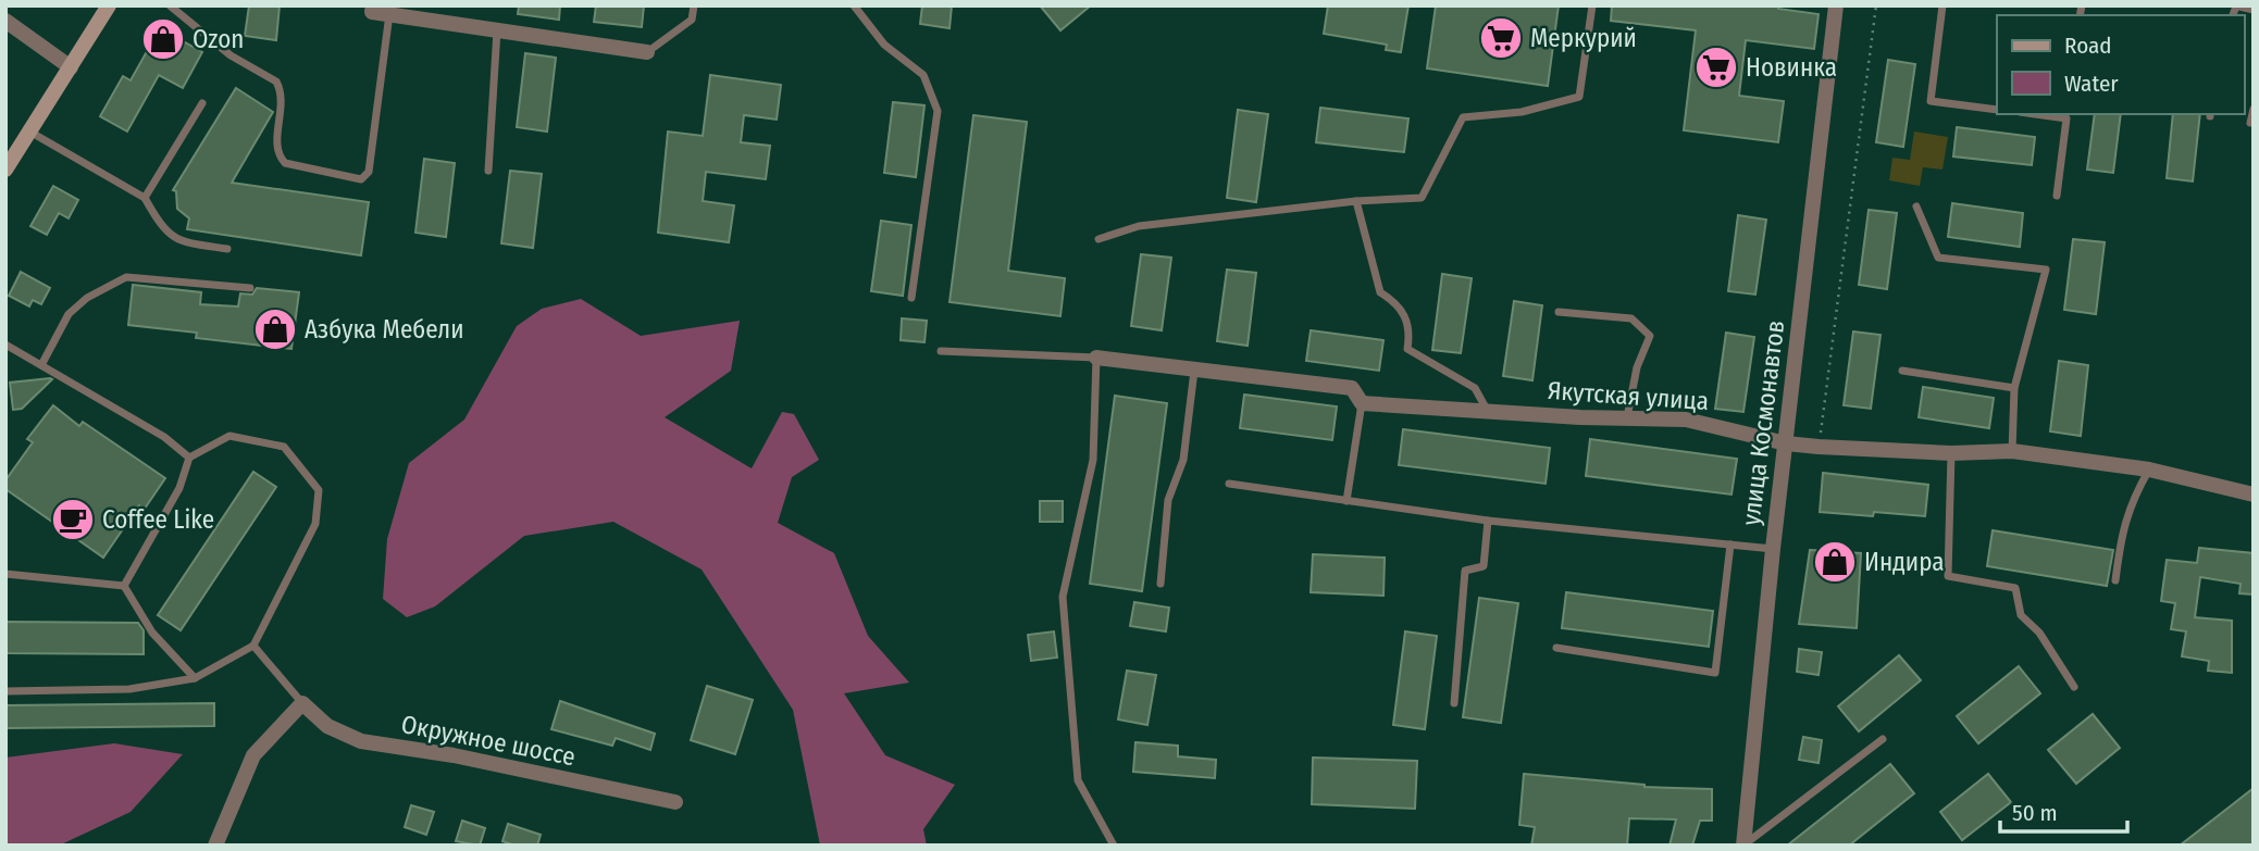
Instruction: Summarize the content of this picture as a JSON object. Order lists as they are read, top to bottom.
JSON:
{
  "streets": {
    "street": ["Якутская улица", "улица Космонавтов", "Окружное шоссе"]
  },
  "crossings": [
    ["Якутская улица", "улица Космонавтов"]
  ],
  "places": {
    "supermarket": ["Меркурий", "Новинка"],
    "shop": ["Ozon", "Азбука Мебели", "Индира"],
    "cafe": ["Coffee Like"]
  },
  "legend": ["Road", "Water"],
  "scale_bar": "50 m"
}
